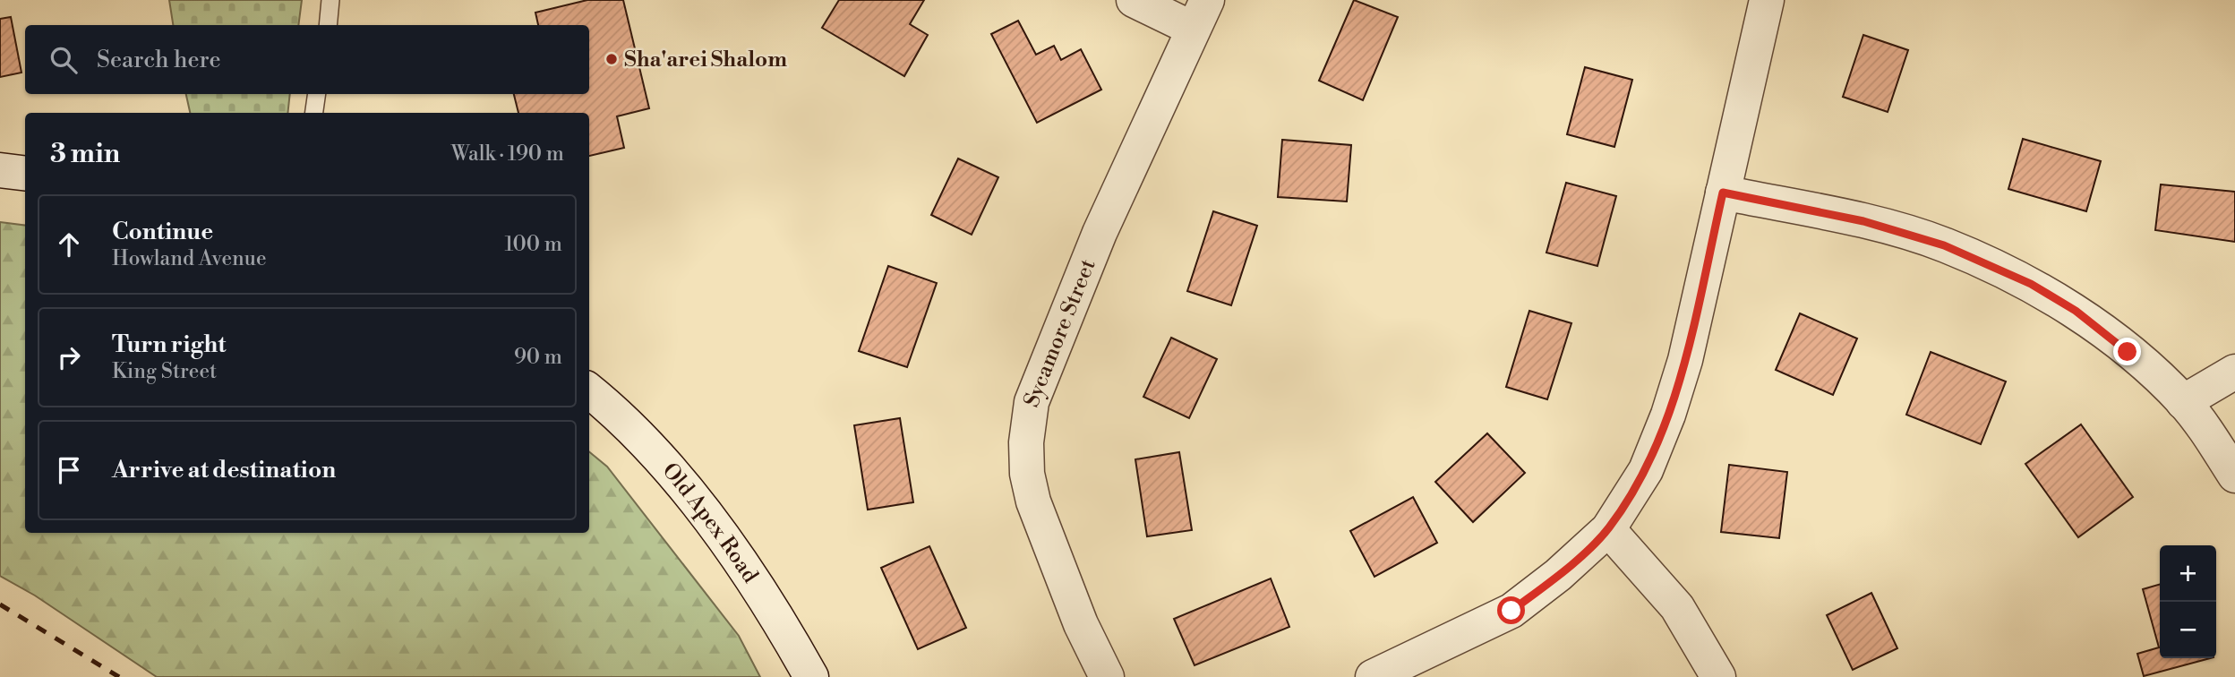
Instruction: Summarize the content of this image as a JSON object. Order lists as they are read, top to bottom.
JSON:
{
  "streets": {
    "street": ["Sycamore Street", "Old Apex Road"]
  },
  "places": ["Sha'arei Shalom"],
  "page": {
    "search": "Search here",
    "heading": ["3 min", "Walk · 190 m"],
    "list": [
      ["Continue", "Howland Avenue", "100 m"],
      ["Turn right", "King Street", "90 m"],
      "Arrive at destination"
    ],
    "map_buttons": ["+", "−"]
  }
}
